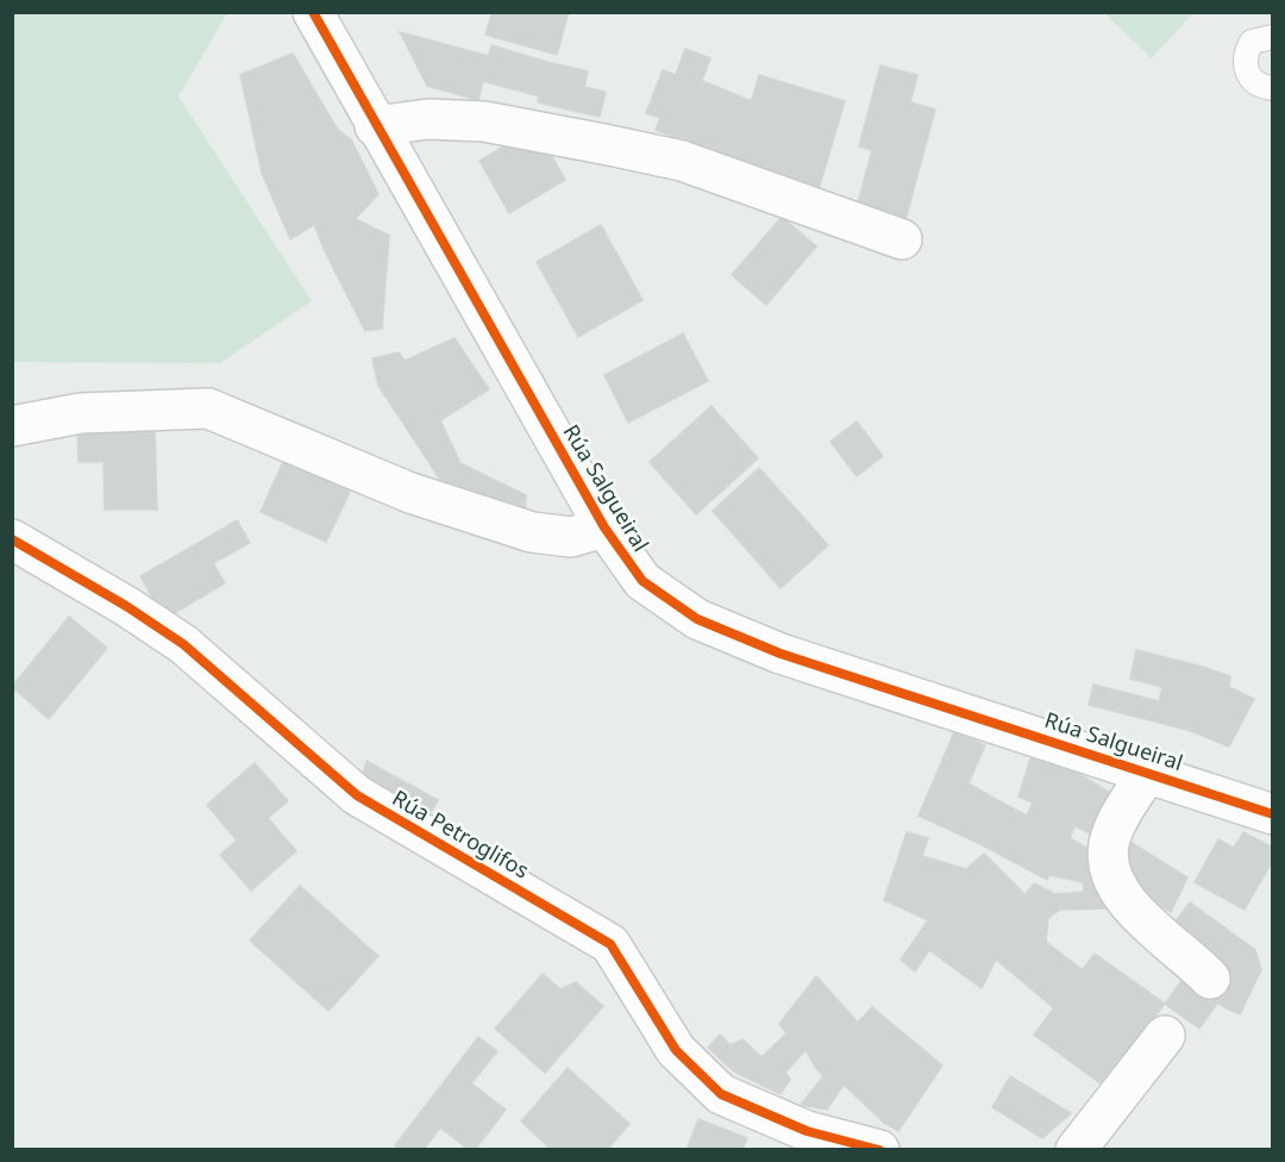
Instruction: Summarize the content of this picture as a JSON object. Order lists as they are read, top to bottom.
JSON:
{
  "streets": {
    "street": ["Rúa Salgueiral", "Rúa Petroglifos"]
  }
}
